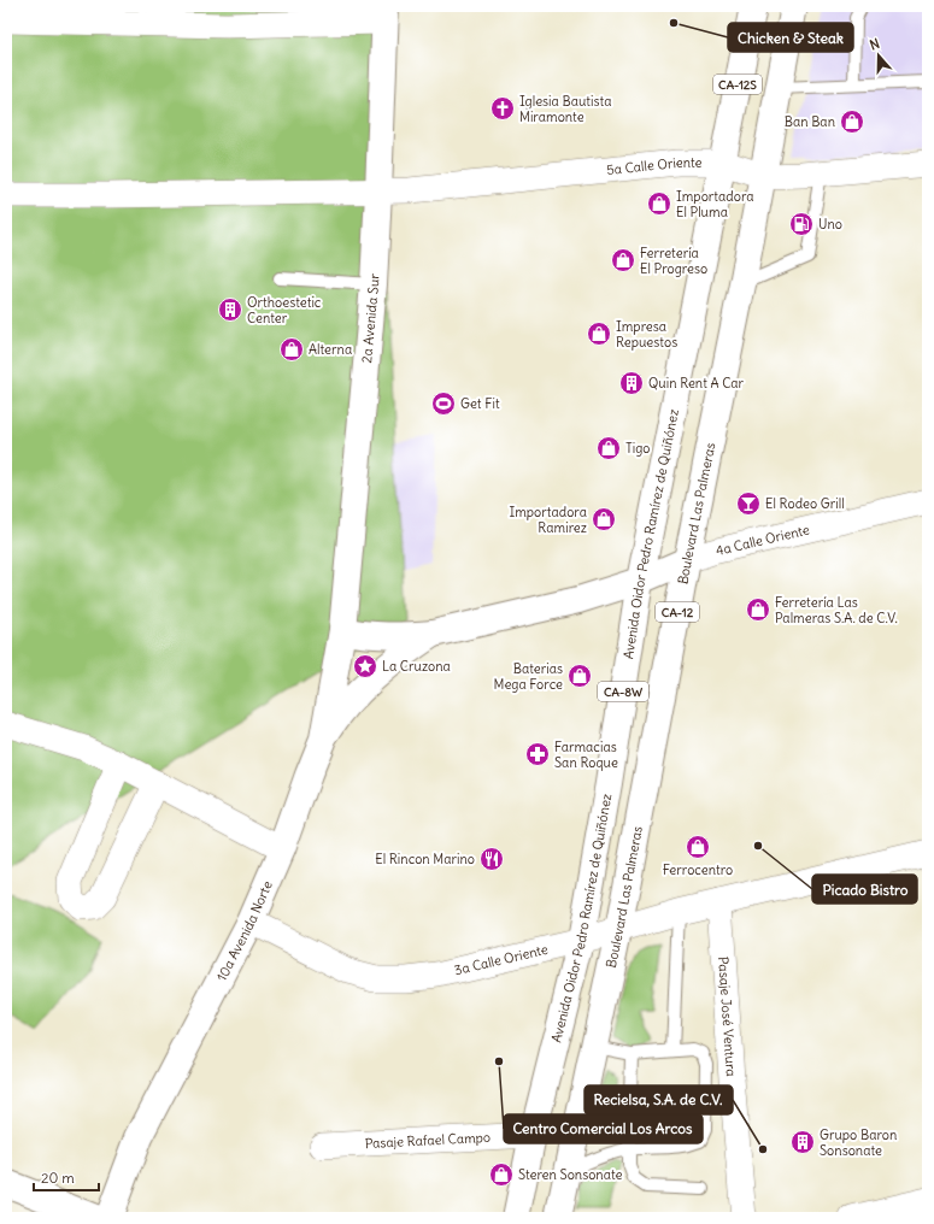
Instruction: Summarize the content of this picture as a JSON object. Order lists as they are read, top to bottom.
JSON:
{
  "streets": {
    "main road": [
      "CA-12S",
      "2a Avenida Sur",
      "Boulevard Las Palmeras",
      "Avenida Oidor Pedro Ramírez de Quiñónez",
      "4a Calle Oriente",
      "CA-12",
      "CA-8W",
      "10a Avenida Norte"
    ],
    "street": [
      "5a Calle Oriente",
      "3a Calle Oriente",
      "Pasaje José Ventura",
      "Pasaje Rafael Campo"
    ]
  },
  "crossings": [
    ["CA-12S", "5a Calle Oriente"],
    ["CA-12S", "Avenida Oidor Pedro Ramírez de Quiñónez"],
    ["5a Calle Oriente", "2a Avenida Sur"],
    ["5a Calle Oriente", "Boulevard Las Palmeras"],
    ["5a Calle Oriente", "Avenida Oidor Pedro Ramírez de Quiñónez"],
    ["2a Avenida Sur", "4a Calle Oriente"],
    ["2a Avenida Sur", "10a Avenida Norte"],
    ["Boulevard Las Palmeras", "4a Calle Oriente"],
    ["Boulevard Las Palmeras", "3a Calle Oriente"],
    ["Avenida Oidor Pedro Ramírez de Quiñónez", "4a Calle Oriente"],
    ["Avenida Oidor Pedro Ramírez de Quiñónez", "3a Calle Oriente"],
    ["Avenida Oidor Pedro Ramírez de Quiñónez", "Pasaje Rafael Campo"],
    ["4a Calle Oriente", "10a Avenida Norte"],
    ["10a Avenida Norte", "3a Calle Oriente"],
    ["3a Calle Oriente", "Pasaje José Ventura"]
  ],
  "places": {
    "other": [
      "Chicken & Steak",
      "Picado Bistro",
      "Centro Comercial Los Arcos",
      "Recielsa, S.A. de C.V."
    ],
    "church": ["Iglesia Bautista Miramonte"],
    "shop": [
      "Ban Ban",
      "Importadora El Pluma",
      "Ferretería El Progreso",
      "Impresa Repuestos",
      "Alterna",
      "Tigo",
      "Importadora Ramirez",
      "Ferretería Las Palmeras S.A. de C.V.",
      "Baterias Mega Force",
      "Ferrocentro",
      "Steren Sonsonate"
    ],
    "fuel station": ["Uno"],
    "building": ["Orthoestetic Center", "Quin Rent A Car", "Grupo Baron Sonsonate"],
    "sports": ["Get Fit"],
    "bar": ["El Rodeo Grill"],
    "place": ["La Cruzona"],
    "pharmacy": ["Farmacias San Roque"],
    "restaurant": ["El Rincon Marino"]
  },
  "scale_bar": "20 m",
  "north": "top"
}
